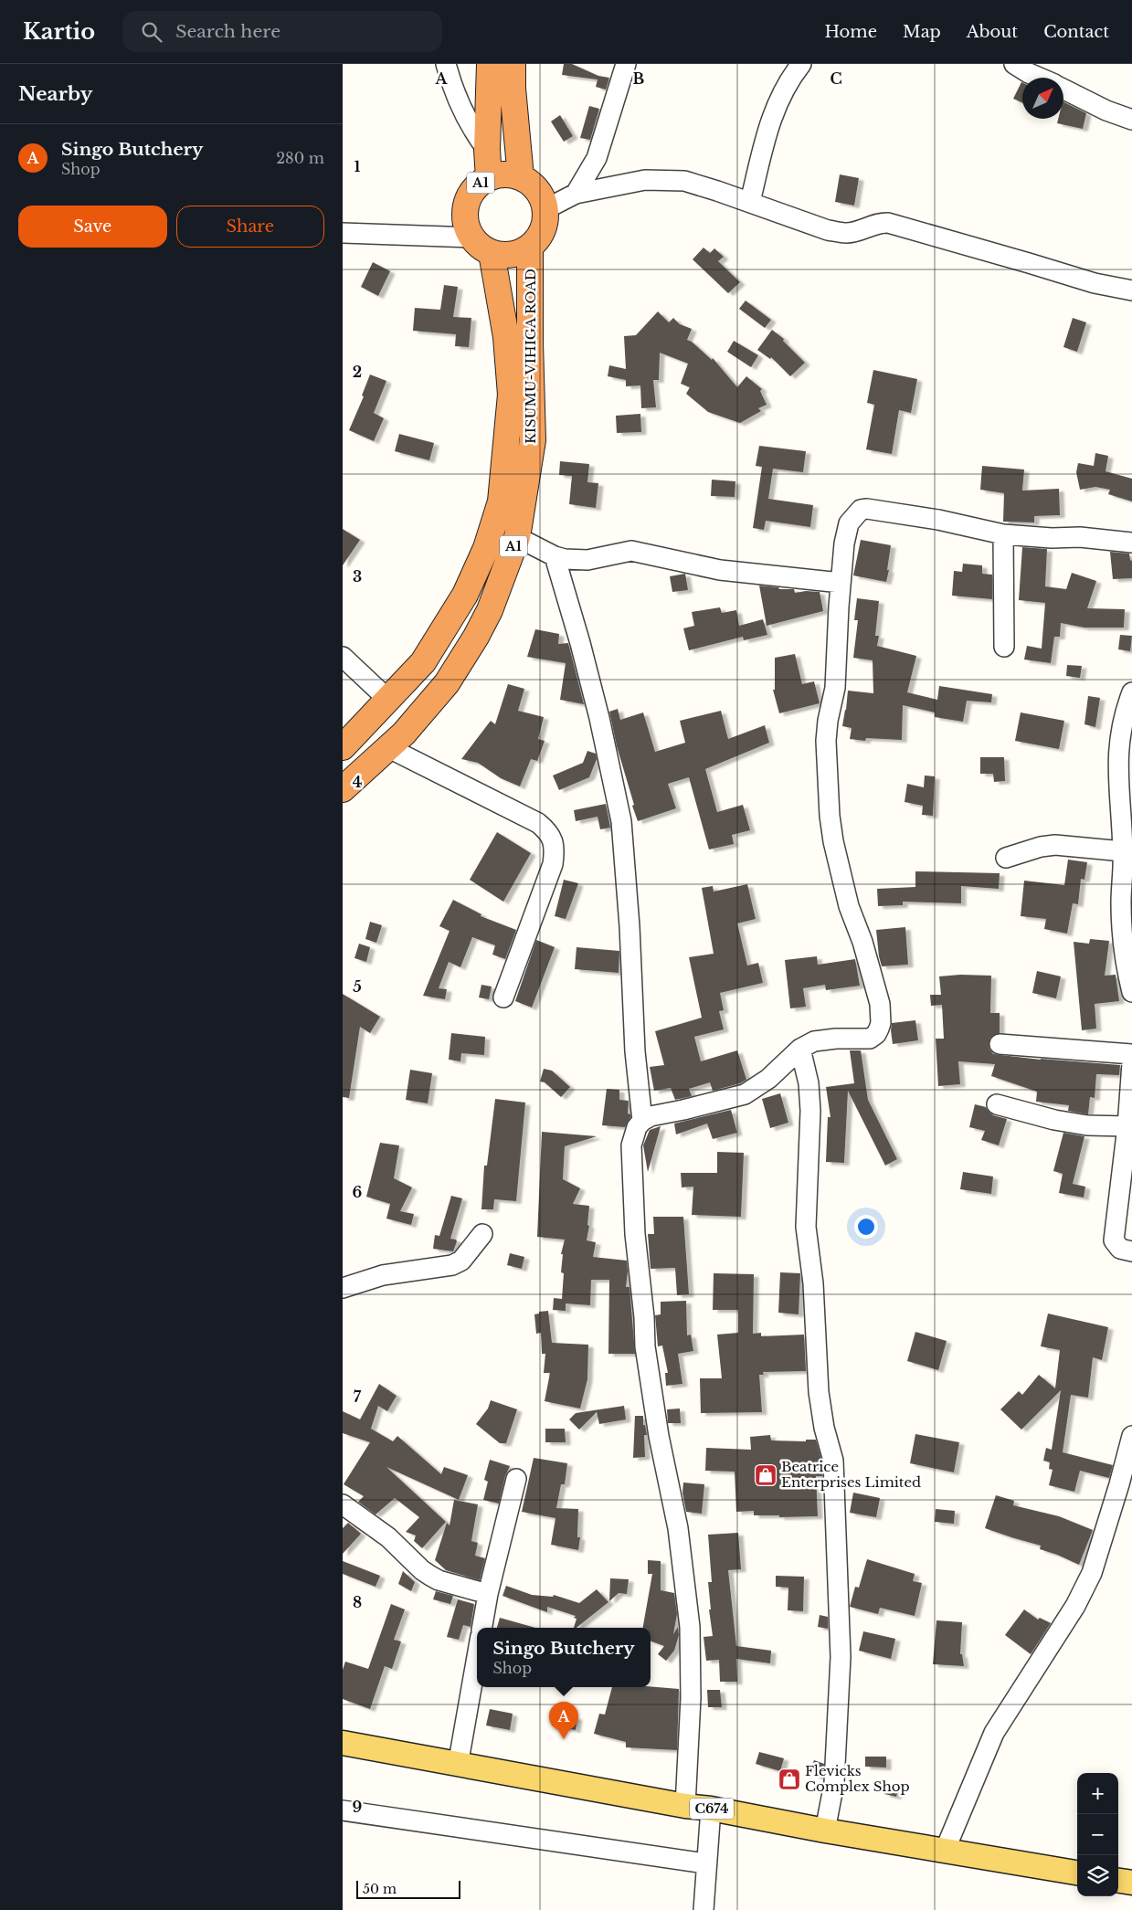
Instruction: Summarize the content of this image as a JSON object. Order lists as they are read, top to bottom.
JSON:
{
  "streets": {
    "highway": ["A1", "KISUMU-VIHIGA ROAD"],
    "main road": ["C674"]
  },
  "crossings": [
    ["A1", "KISUMU-VIHIGA ROAD"]
  ],
  "places": {
    "shop": ["Beatrice Enterprises Limited", "Flevicks Complex Shop"]
  },
  "scale_bar": "50 m",
  "north": "top right",
  "page": {
    "header": "Kartio",
    "search": "Search here",
    "nav": [
      "Home",
      "Map",
      "About",
      "Contact"
    ],
    "heading": "Nearby",
    "list": [
      {
        "mark": "A",
        "name": "Singo Butchery",
        "note": "Shop",
        "value": "280 m"
      }
    ],
    "buttons": ["Save", "Share"],
    "popup": ["Singo Butchery", "Shop"],
    "pins": "A",
    "map_buttons": ["+", "−"],
    "scale": "50 m"
  },
  "grid": {
    "columns": ["A", "B", "C"],
    "rows": [
      "1",
      "2",
      "3",
      "4",
      "5",
      "6",
      "7",
      "8",
      "9"
    ]
  }
}
